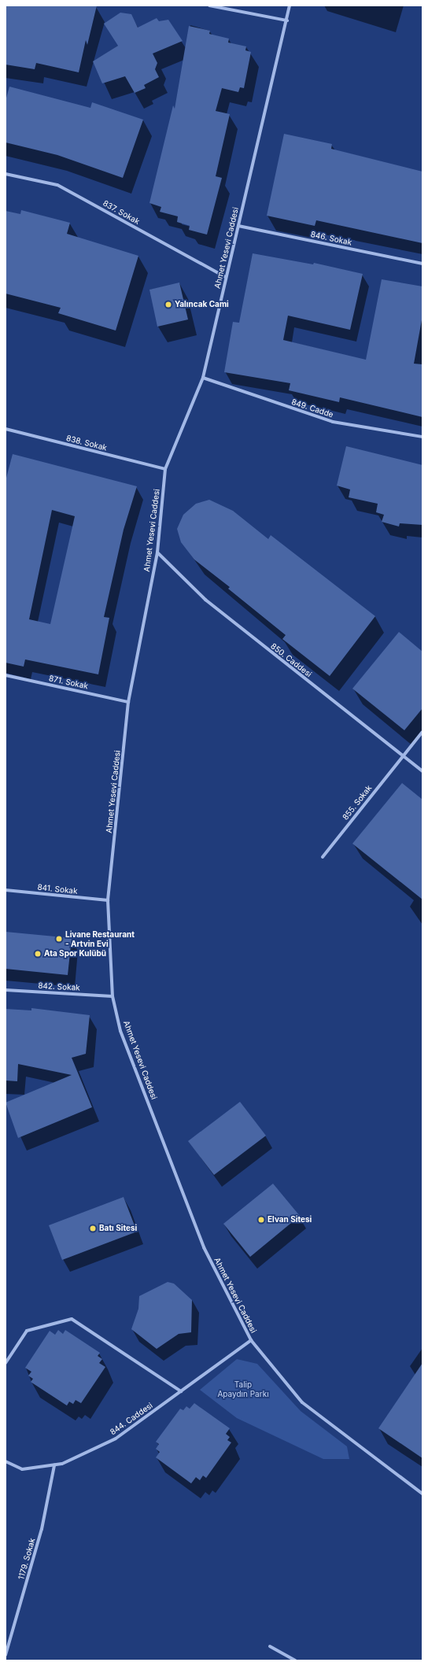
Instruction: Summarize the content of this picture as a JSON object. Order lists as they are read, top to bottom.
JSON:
{
  "streets": {
    "street": [
      "837. Sokak",
      "846. Sokak",
      "Ahmet Yesevi Caddesi",
      "849. Cadde",
      "838. Sokak",
      "850. Caddesi",
      "871. Sokak",
      "855. Sokak",
      "841. Sokak",
      "842. Sokak",
      "844. Caddesi",
      "1179. Sokak"
    ]
  },
  "crossings": [
    ["837. Sokak", "Ahmet Yesevi Caddesi"],
    ["846. Sokak", "Ahmet Yesevi Caddesi"],
    ["Ahmet Yesevi Caddesi", "849. Cadde"],
    ["Ahmet Yesevi Caddesi", "838. Sokak"],
    ["Ahmet Yesevi Caddesi", "850. Caddesi"],
    ["Ahmet Yesevi Caddesi", "871. Sokak"],
    ["Ahmet Yesevi Caddesi", "841. Sokak"],
    ["Ahmet Yesevi Caddesi", "842. Sokak"],
    ["Ahmet Yesevi Caddesi", "844. Caddesi"],
    ["850. Caddesi", "855. Sokak"],
    ["844. Caddesi", "1179. Sokak"]
  ],
  "parks": ["Talip Apaydın Parkı"],
  "places": [
    "Yalıncak Cami",
    "Livane Restaurant - Artvin Evi",
    "Ata Spor Kulübü",
    "Elvan Sitesi",
    "Batı Sitesi"
  ]
}
